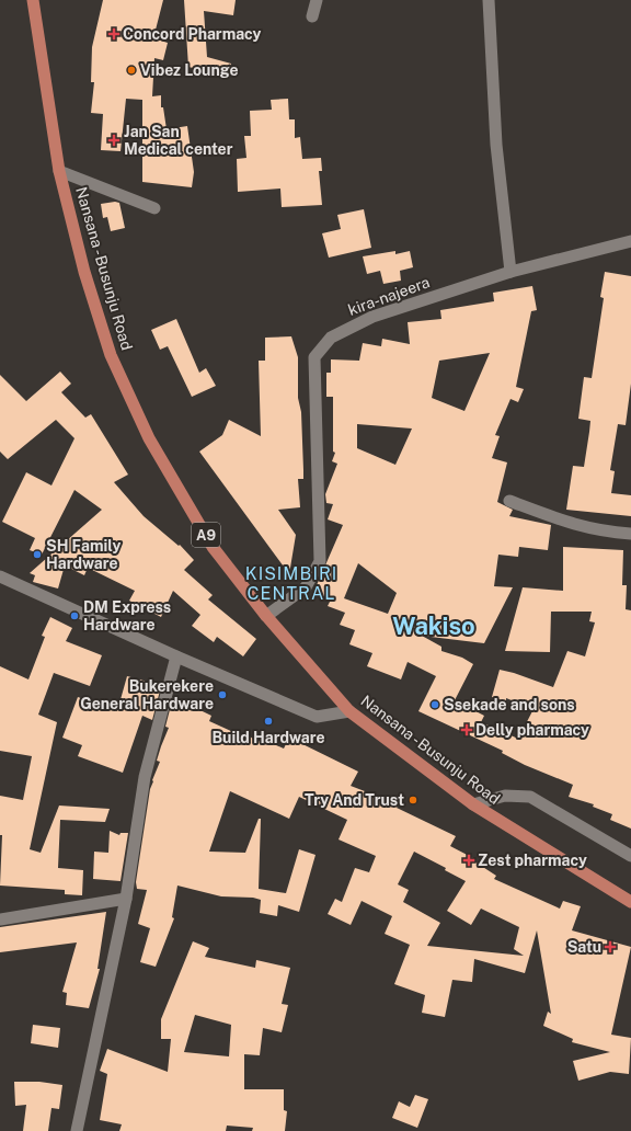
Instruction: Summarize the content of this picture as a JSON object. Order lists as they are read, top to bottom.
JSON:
{
  "streets": {
    "main road": ["Nansana - Busunju Road", "A9"],
    "street": ["kira-najeera"]
  },
  "crossings": [
    ["Nansana - Busunju Road", "kira-najeera"]
  ],
  "districts": ["KISIMBIRI CENTRAL", "Wakiso"],
  "places": {
    "health": [
      "Concord Pharmacy",
      "Jan San Medical center",
      "Delly pharmacy",
      "Zest pharmacy",
      "Satu"
    ],
    "other": [
      "Vibez Lounge",
      "SH Family Hardware",
      "DM Express Hardware",
      "Bukerekere General Hardware",
      "Ssekade and sons",
      "Build Hardware",
      "Try And Trust"
    ]
  }
}
